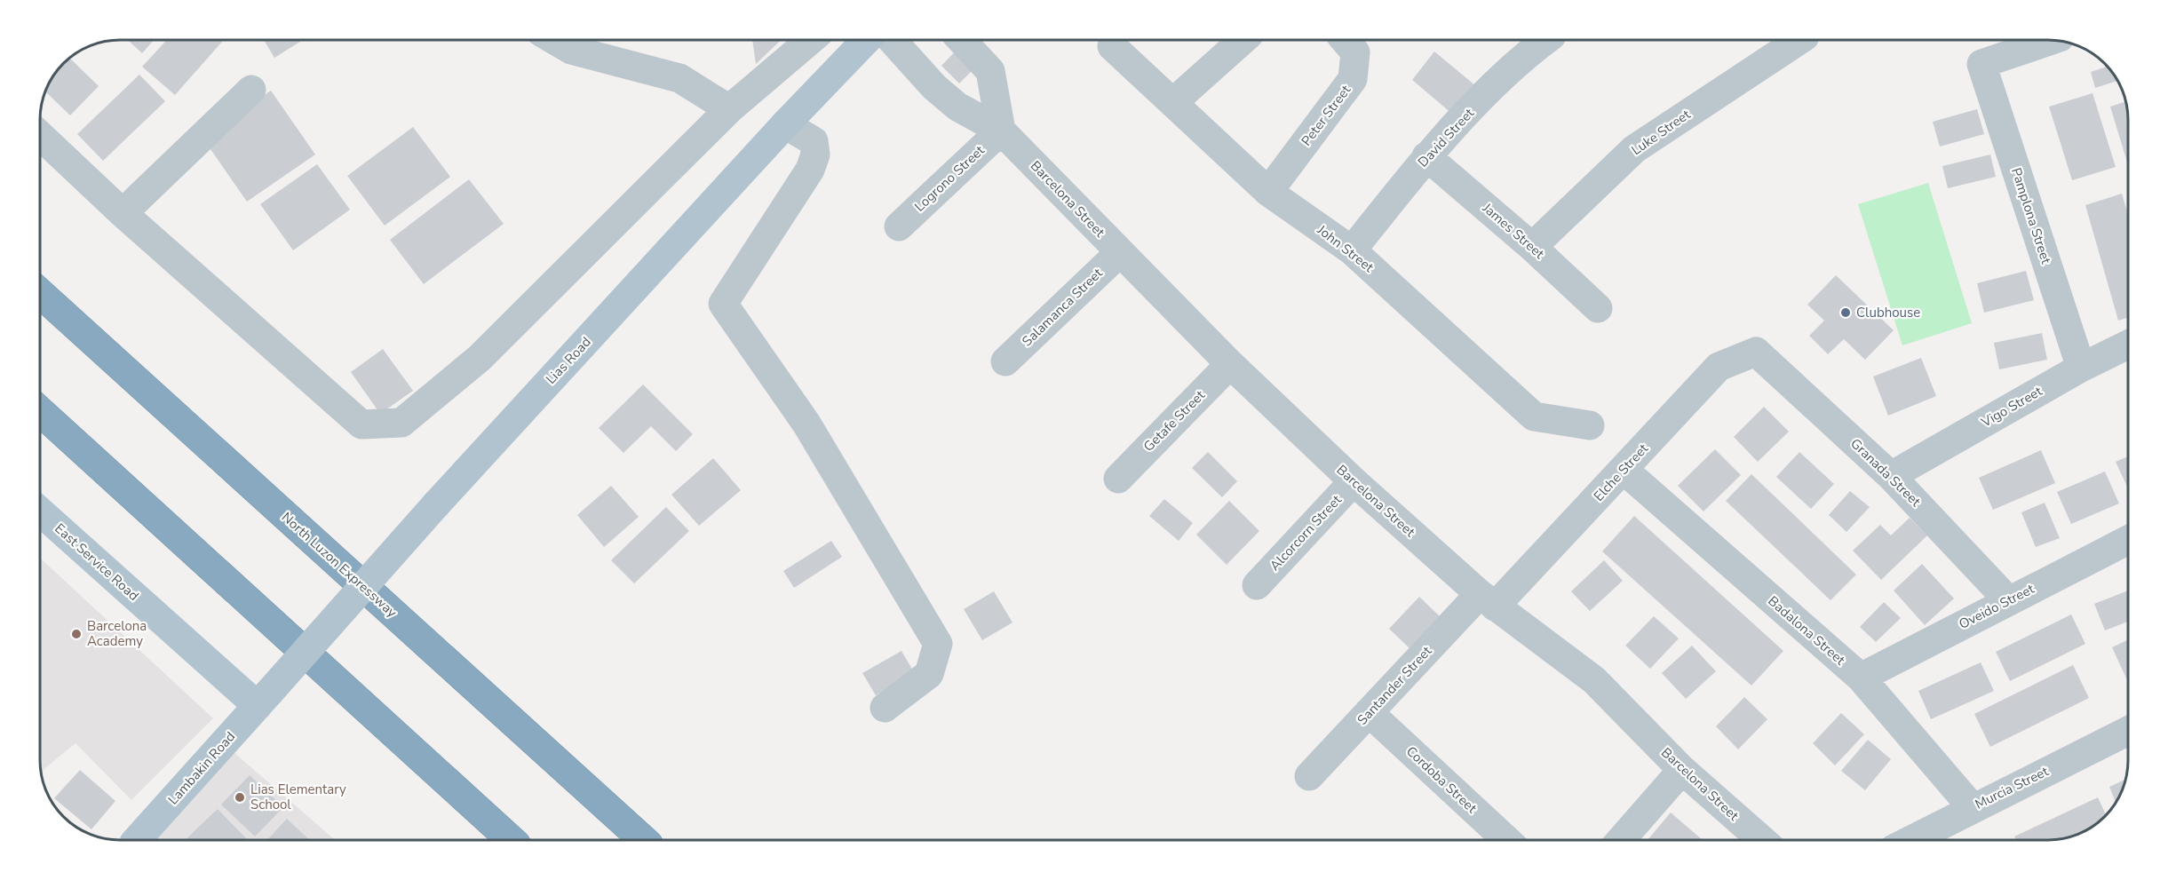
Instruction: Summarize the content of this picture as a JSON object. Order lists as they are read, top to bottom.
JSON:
{
  "streets": {
    "highway": ["North Luzon Expressway"],
    "main road": ["Lias Road", "East Service Road", "Lambakin Road"],
    "street": [
      "Peter Street",
      "Luke Street",
      "David Street",
      "Logrono Street",
      "Barcelona Street",
      "Pamplona Street",
      "James Street",
      "John Street",
      "Salamanca Street",
      "Vigo Street",
      "Getafe Street",
      "Elche Street",
      "Granada Street",
      "Alcorcorn Street",
      "Oveido Street",
      "Badalona Street",
      "Santander Street",
      "Cordoba Street",
      "Murcia Street"
    ]
  },
  "crossings": [
    ["Peter Street", "John Street"],
    ["Luke Street", "James Street"],
    ["David Street", "James Street"],
    ["David Street", "John Street"],
    ["Logrono Street", "Barcelona Street"],
    ["Barcelona Street", "Salamanca Street"],
    ["Barcelona Street", "Getafe Street"],
    ["Barcelona Street", "Elche Street"],
    ["Barcelona Street", "Alcorcorn Street"],
    ["Barcelona Street", "Santander Street"],
    ["Pamplona Street", "Vigo Street"],
    ["Lias Road", "East Service Road"],
    ["Lias Road", "Lambakin Road"],
    ["Vigo Street", "Granada Street"],
    ["Elche Street", "Granada Street"],
    ["Elche Street", "Badalona Street"],
    ["Elche Street", "Santander Street"],
    ["Granada Street", "Oveido Street"],
    ["East Service Road", "Lambakin Road"],
    ["Oveido Street", "Badalona Street"],
    ["Badalona Street", "Murcia Street"],
    ["Santander Street", "Cordoba Street"]
  ],
  "places": ["Clubhouse", "Barcelona Academy", "Lias Elementary School"]
}
